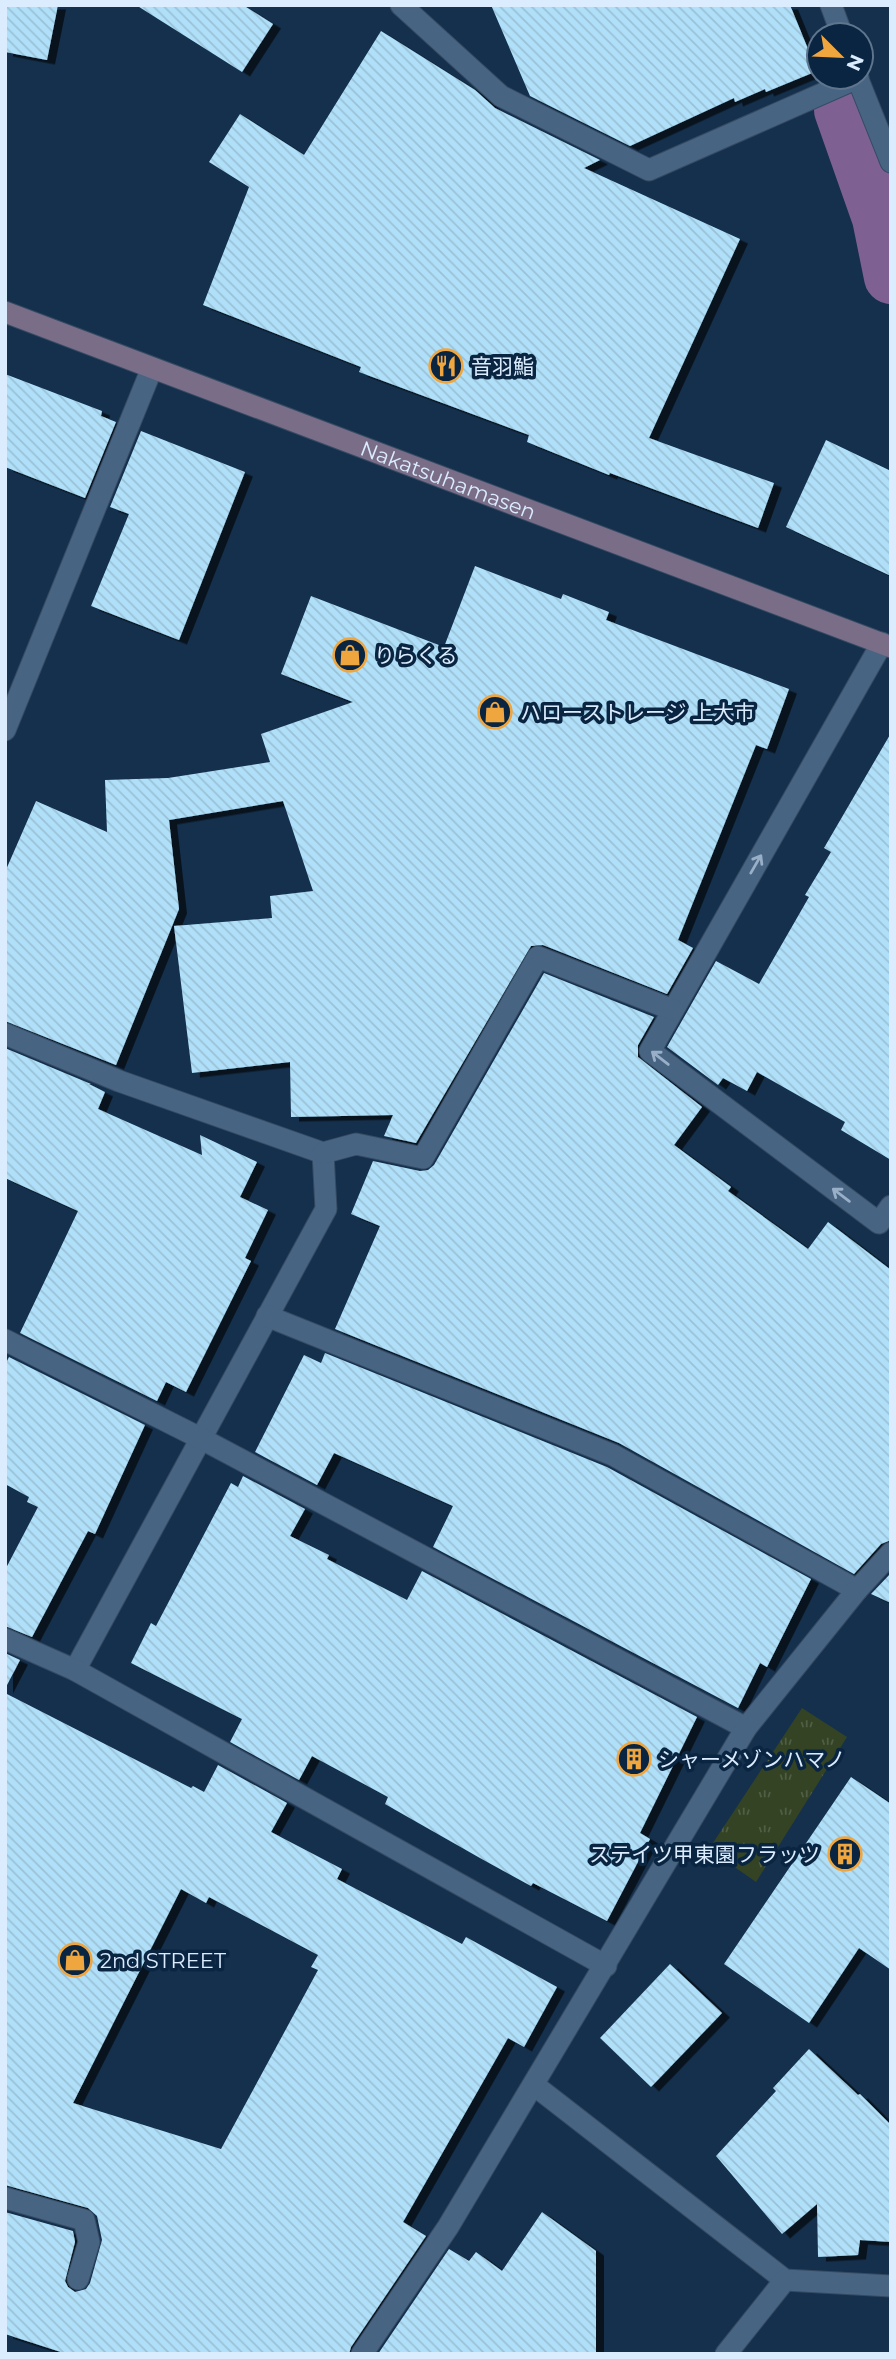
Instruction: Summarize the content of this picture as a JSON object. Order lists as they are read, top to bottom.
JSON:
{
  "streets": {
    "street": ["Nakatsuhamasen"]
  },
  "places": {
    "restaurant": ["音羽鮨"],
    "shop": ["りらくる", "ハローストレージ 上大市", "2nd STREET"],
    "building": ["シャーメゾンハマノ", "ステイツ甲東園フラッツ"]
  },
  "north": "bottom right"
}
